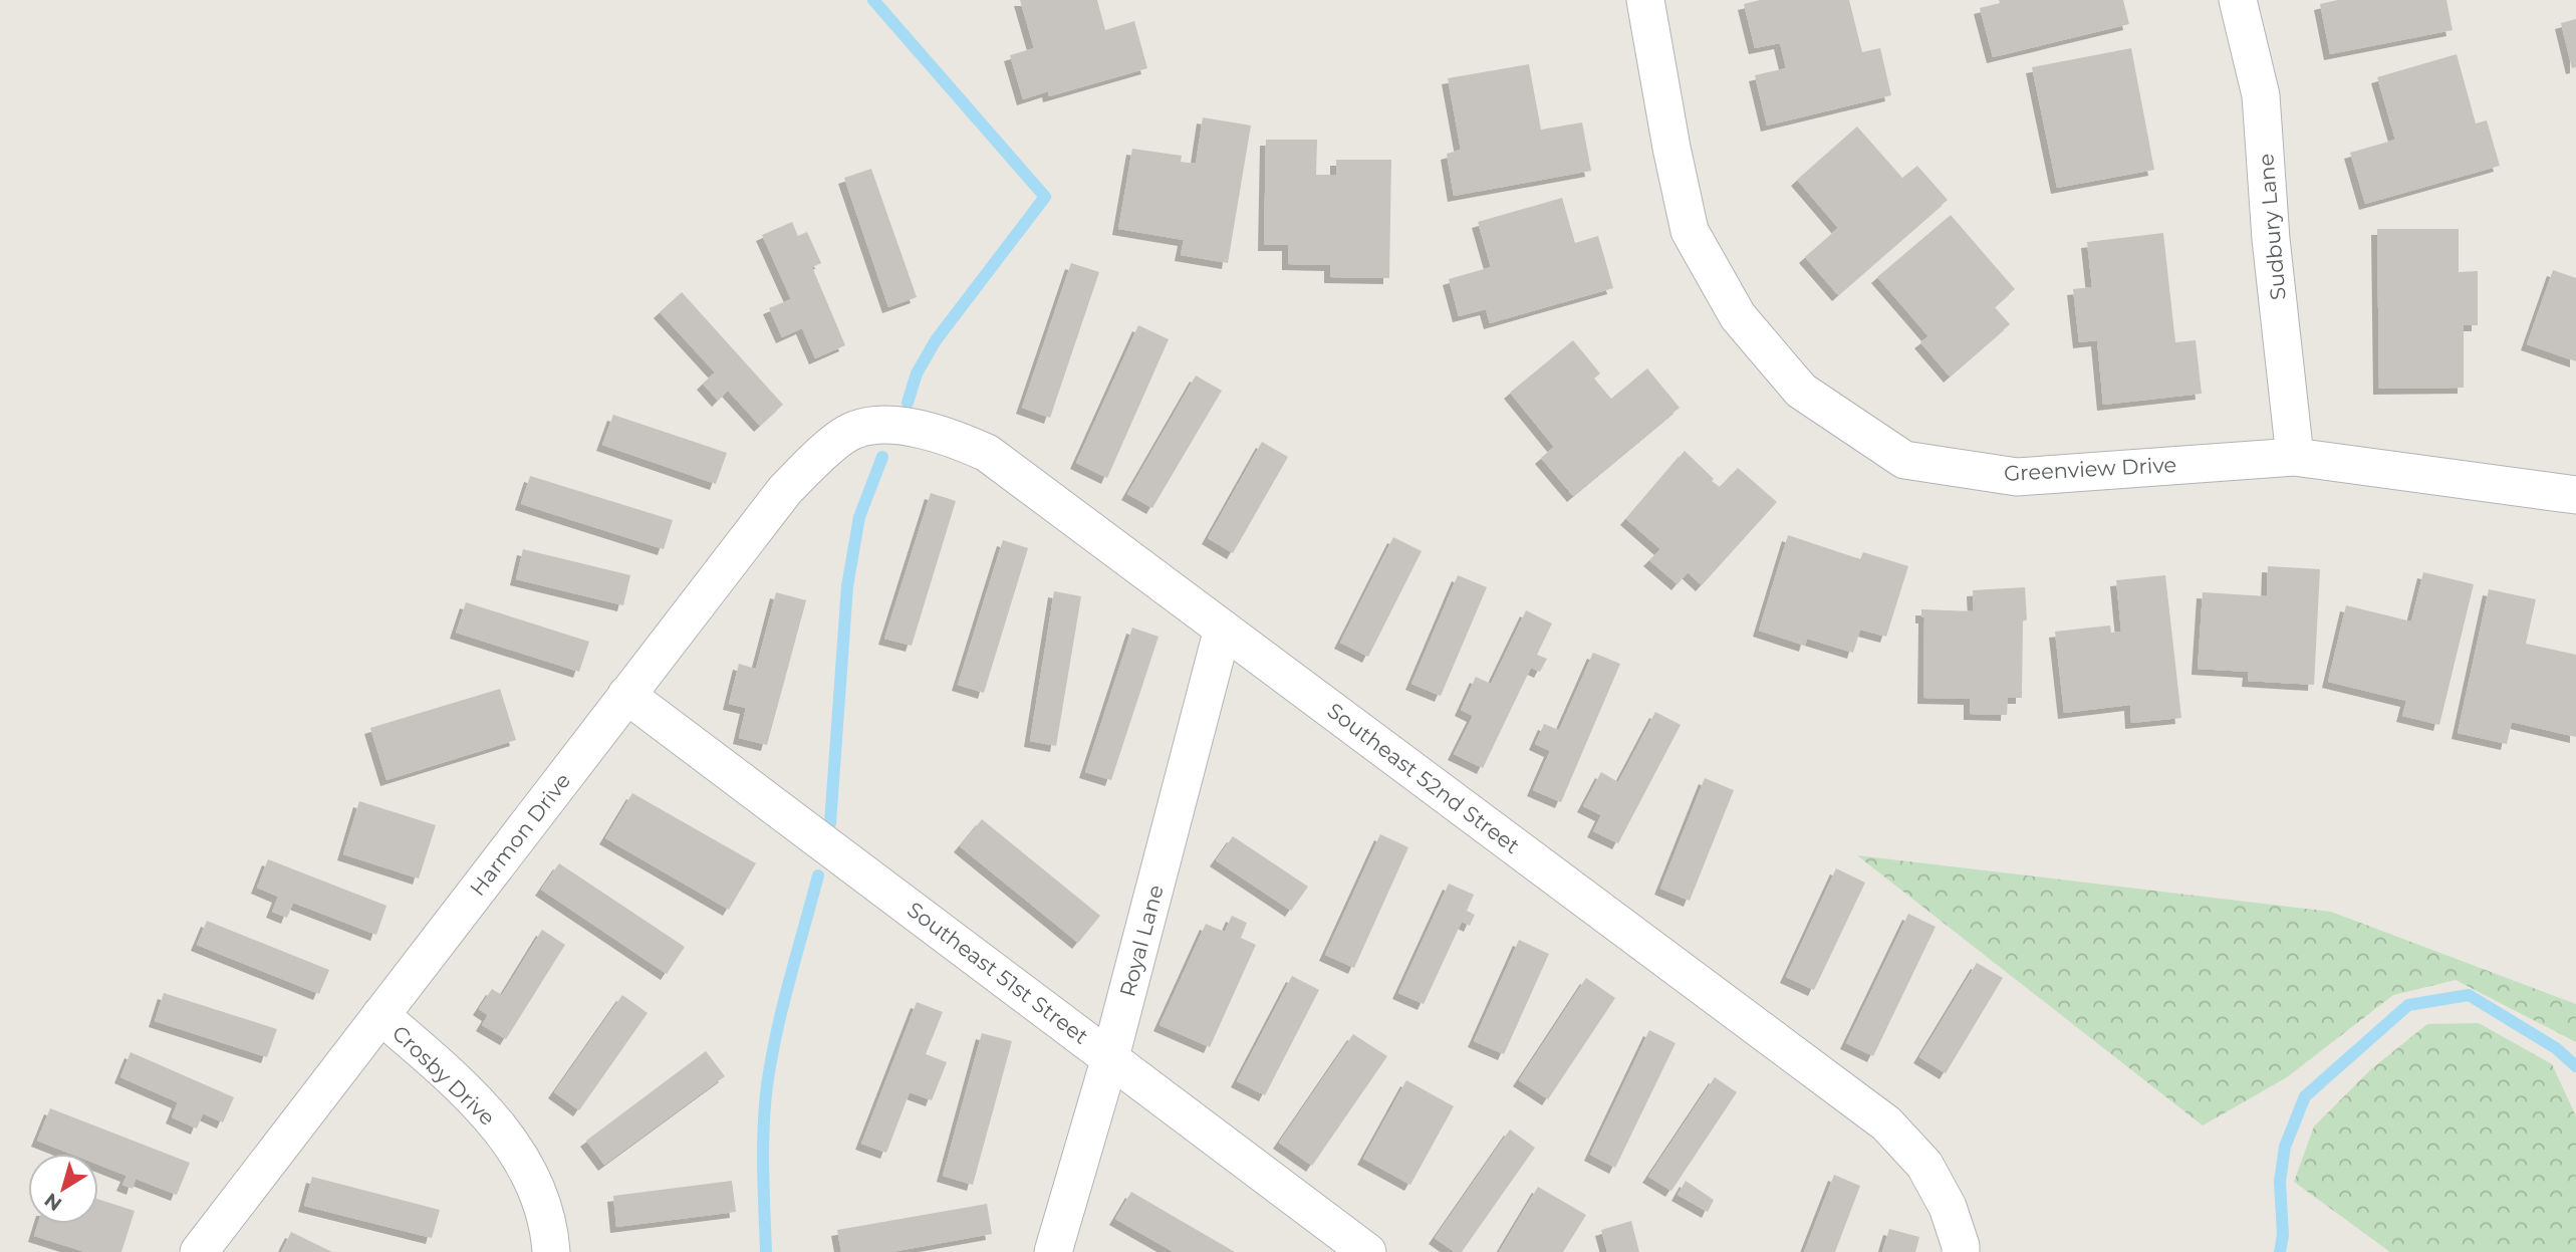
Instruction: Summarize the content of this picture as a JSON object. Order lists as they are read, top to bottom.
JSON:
{
  "streets": {
    "street": [
      "Sudbury Lane",
      "Greenview Drive",
      "Southeast 52nd Street",
      "Harmon Drive",
      "Royal Lane",
      "Southeast 51st Street",
      "Crosby Drive"
    ]
  },
  "crossings": [
    ["Sudbury Lane", "Greenview Drive"],
    ["Southeast 52nd Street", "Harmon Drive"],
    ["Southeast 52nd Street", "Royal Lane"],
    ["Harmon Drive", "Southeast 51st Street"],
    ["Harmon Drive", "Crosby Drive"],
    ["Royal Lane", "Southeast 51st Street"]
  ],
  "north": "bottom left"
}
